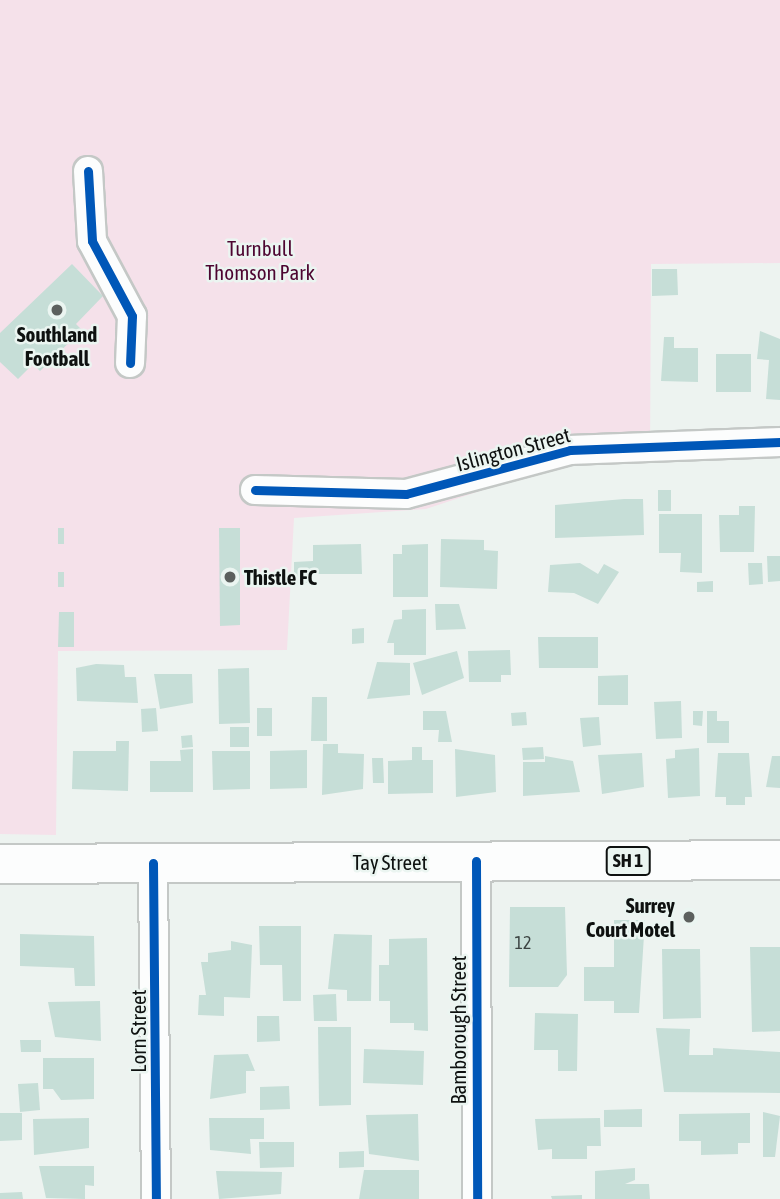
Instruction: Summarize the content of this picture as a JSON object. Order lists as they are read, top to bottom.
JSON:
{
  "streets": {
    "highway": ["SH 1", "Tay Street"],
    "street": ["Islington Street", "Bamborough Street", "Lorn Street"]
  },
  "crossings": [
    ["Tay Street", "Bamborough Street"],
    ["Tay Street", "Lorn Street"]
  ],
  "parks": ["Turnbull Thomson Park"],
  "places": ["Southland Football", "Thistle FC", "Surrey Court Motel"],
  "house_numbers": ["12"]
}
